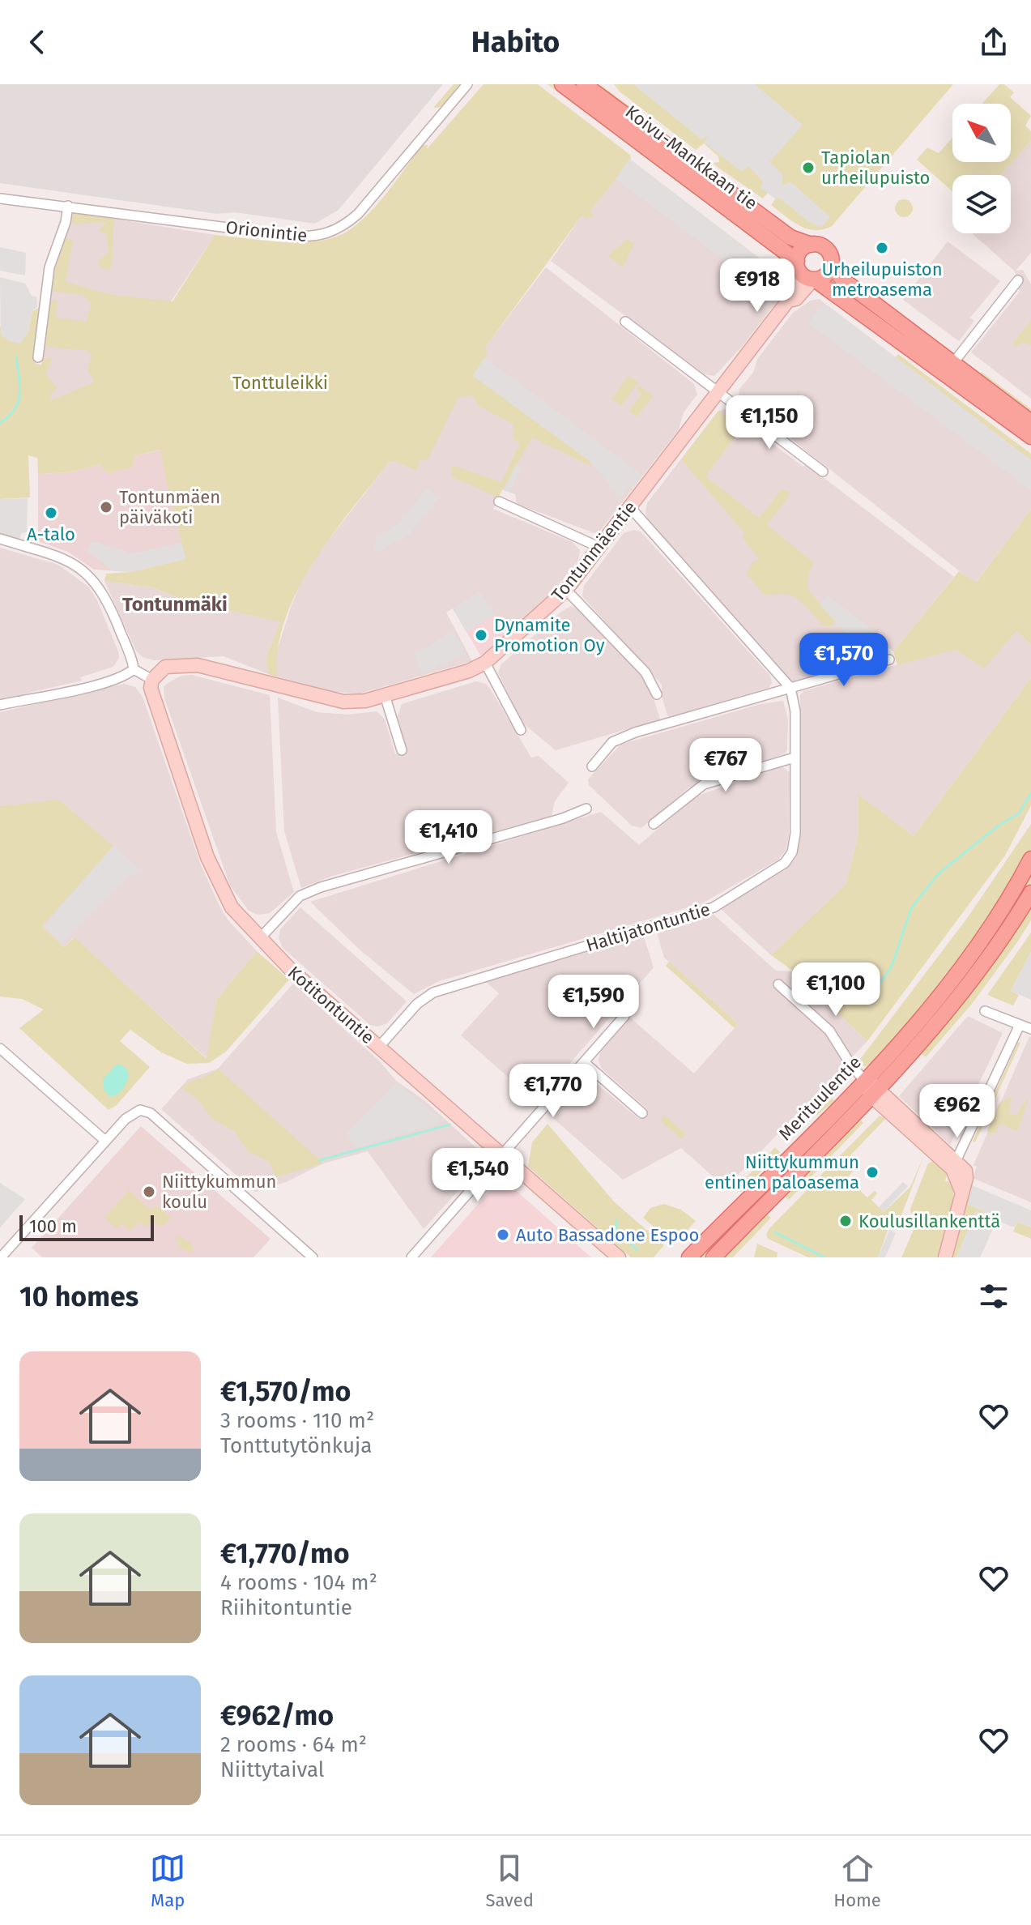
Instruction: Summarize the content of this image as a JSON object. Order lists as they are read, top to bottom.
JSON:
{
  "streets": {
    "main road": ["Koivu-Mankkaan tie", "Merituulentie"],
    "street": [
      "Orionintie",
      "Tontunmäentie",
      "Haltijatontuntie",
      "Kotitontuntie"
    ]
  },
  "crossings": [
    ["Koivu-Mankkaan tie", "Tontunmäentie"],
    ["Tontunmäentie", "Kotitontuntie"],
    ["Haltijatontuntie", "Kotitontuntie"]
  ],
  "districts": ["Tontunmäki"],
  "parks": ["Tonttuleikki"],
  "places": [
    "Tapiolan urheilupuisto",
    "Urheilupuiston metroasema",
    "Tontunmäen päiväkoti",
    "A-talo",
    "Dynamite Promotion Oy",
    "Niittykummun entinen paloasema",
    "Niittykummun koulu",
    "Koulusillankenttä",
    "Auto Bassadone Espoo"
  ],
  "scale_bar": "100 m",
  "north": "top left",
  "page": {
    "header": "Habito",
    "price": [
      "€918",
      "€1,150",
      "€1,570",
      "€767",
      "€1,410",
      "€1,100",
      "€1,590",
      "€1,770",
      "€962",
      "€1,540"
    ],
    "scale": "100 m",
    "heading": "10 homes",
    "list": [
      {
        "name": "€1,570/mo",
        "note": "3 rooms · 110 m² · Tonttutytönkuja"
      },
      {
        "name": "€1,770/mo",
        "note": "4 rooms · 104 m² · Riihitontuntie"
      },
      {
        "name": "€962/mo",
        "note": "2 rooms · 64 m² · Niittytaival"
      }
    ],
    "tabs": ["Map", "Saved", "Home"]
  }
}
